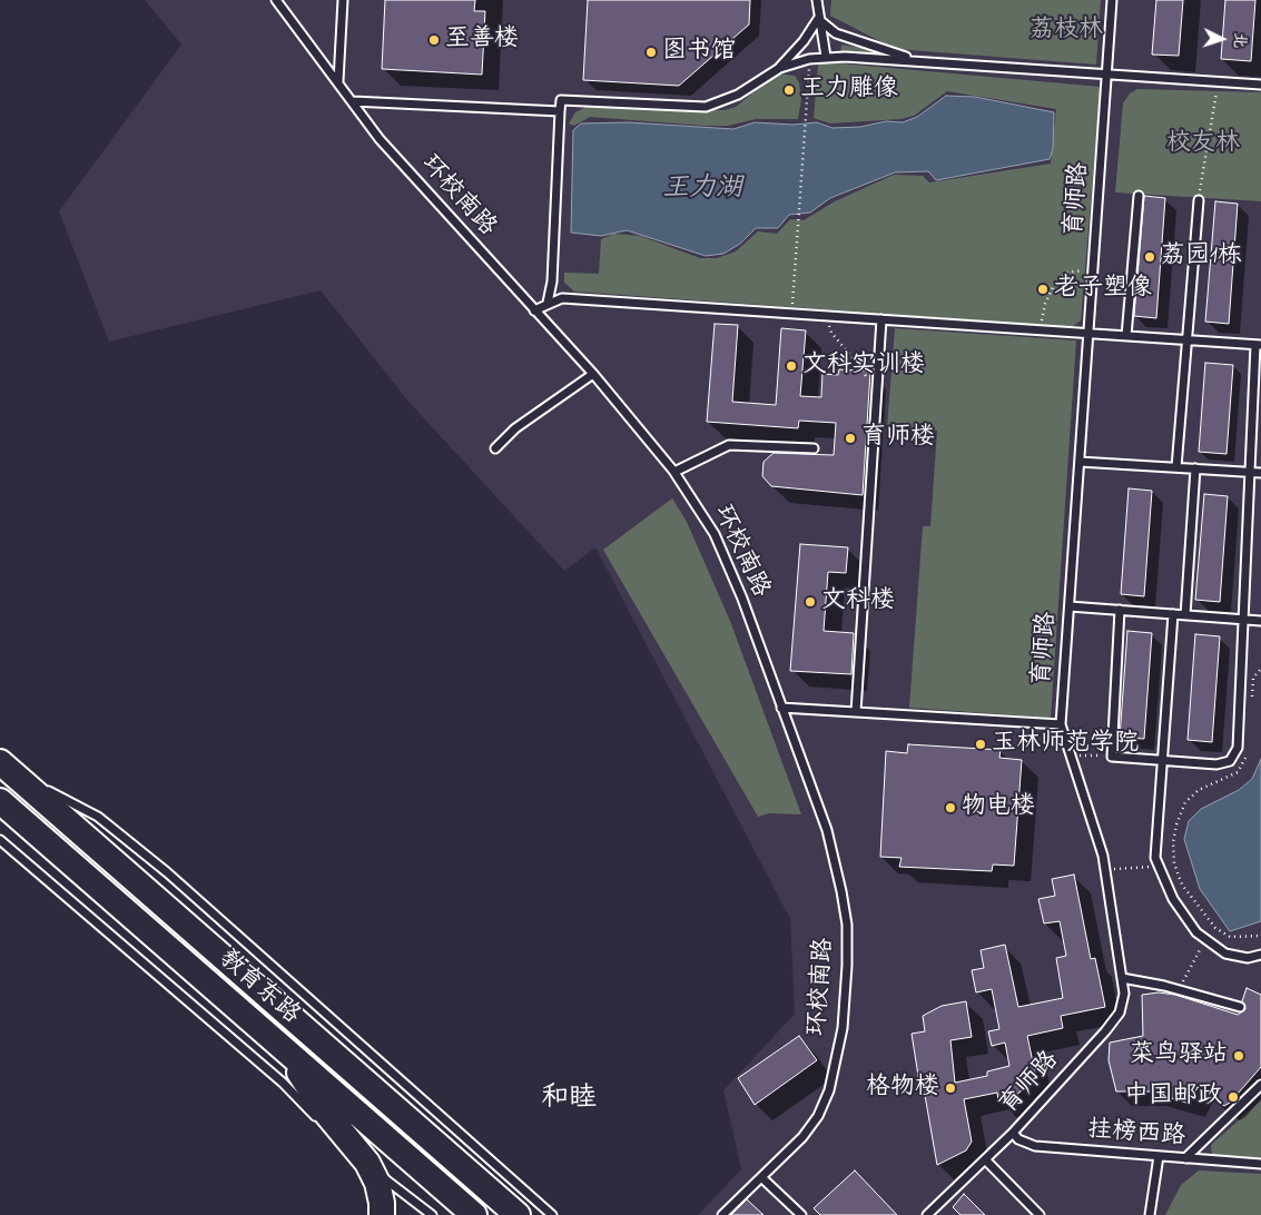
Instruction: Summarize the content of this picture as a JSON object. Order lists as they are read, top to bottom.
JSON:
{
  "streets": {
    "main road": ["教育东路"],
    "lane": ["环校南路", "育师路", "挂榜西路"]
  },
  "crossings": [
    ["育师路", "挂榜西路"]
  ],
  "districts": ["和睦"],
  "water": ["王力湖"],
  "parks": ["荔枝林", "校友林"],
  "places": [
    "至善楼",
    "图书馆",
    "王力雕像",
    "荔园1栋",
    "老子塑像",
    "文科实训楼",
    "育师楼",
    "文科楼",
    "玉林师范学院",
    "物电楼",
    "菜鸟驿站",
    "格物楼",
    "中国邮政"
  ],
  "north": "right"
}
